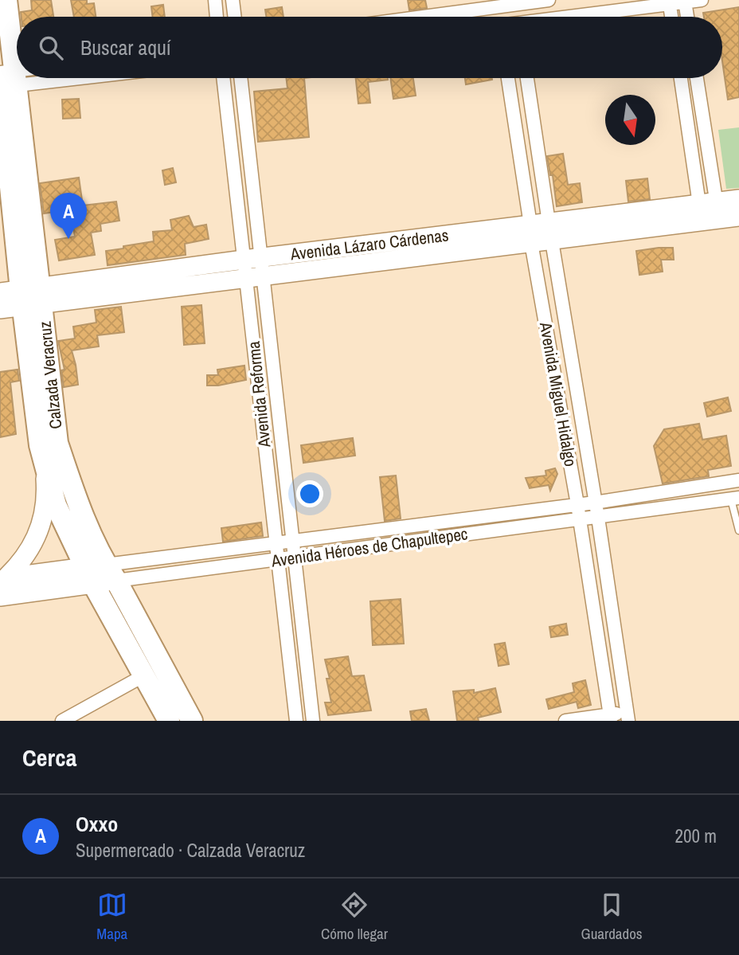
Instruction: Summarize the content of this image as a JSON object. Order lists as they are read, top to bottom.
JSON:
{
  "streets": {
    "main road": ["Avenida Lázaro Cárdenas", "Calzada Veracruz", "Avenida Héroes de Chapultepec"],
    "street": ["Avenida Reforma", "Avenida Miguel Hidalgo"]
  },
  "crossings": [
    ["Avenida Lázaro Cárdenas", "Calzada Veracruz"],
    ["Avenida Lázaro Cárdenas", "Avenida Reforma"],
    ["Avenida Lázaro Cárdenas", "Avenida Miguel Hidalgo"],
    ["Calzada Veracruz", "Avenida Héroes de Chapultepec"],
    ["Avenida Reforma", "Avenida Héroes de Chapultepec"],
    ["Avenida Miguel Hidalgo", "Avenida Héroes de Chapultepec"]
  ],
  "north": "bottom",
  "page": {
    "search": "Buscar aquí",
    "pins": "A",
    "heading": "Cerca",
    "list": [
      {
        "mark": "A",
        "name": "Oxxo",
        "note": "Supermercado · Calzada Veracruz",
        "value": "200 m"
      }
    ],
    "nav": ["Mapa", "Cómo llegar", "Guardados"]
  }
}
